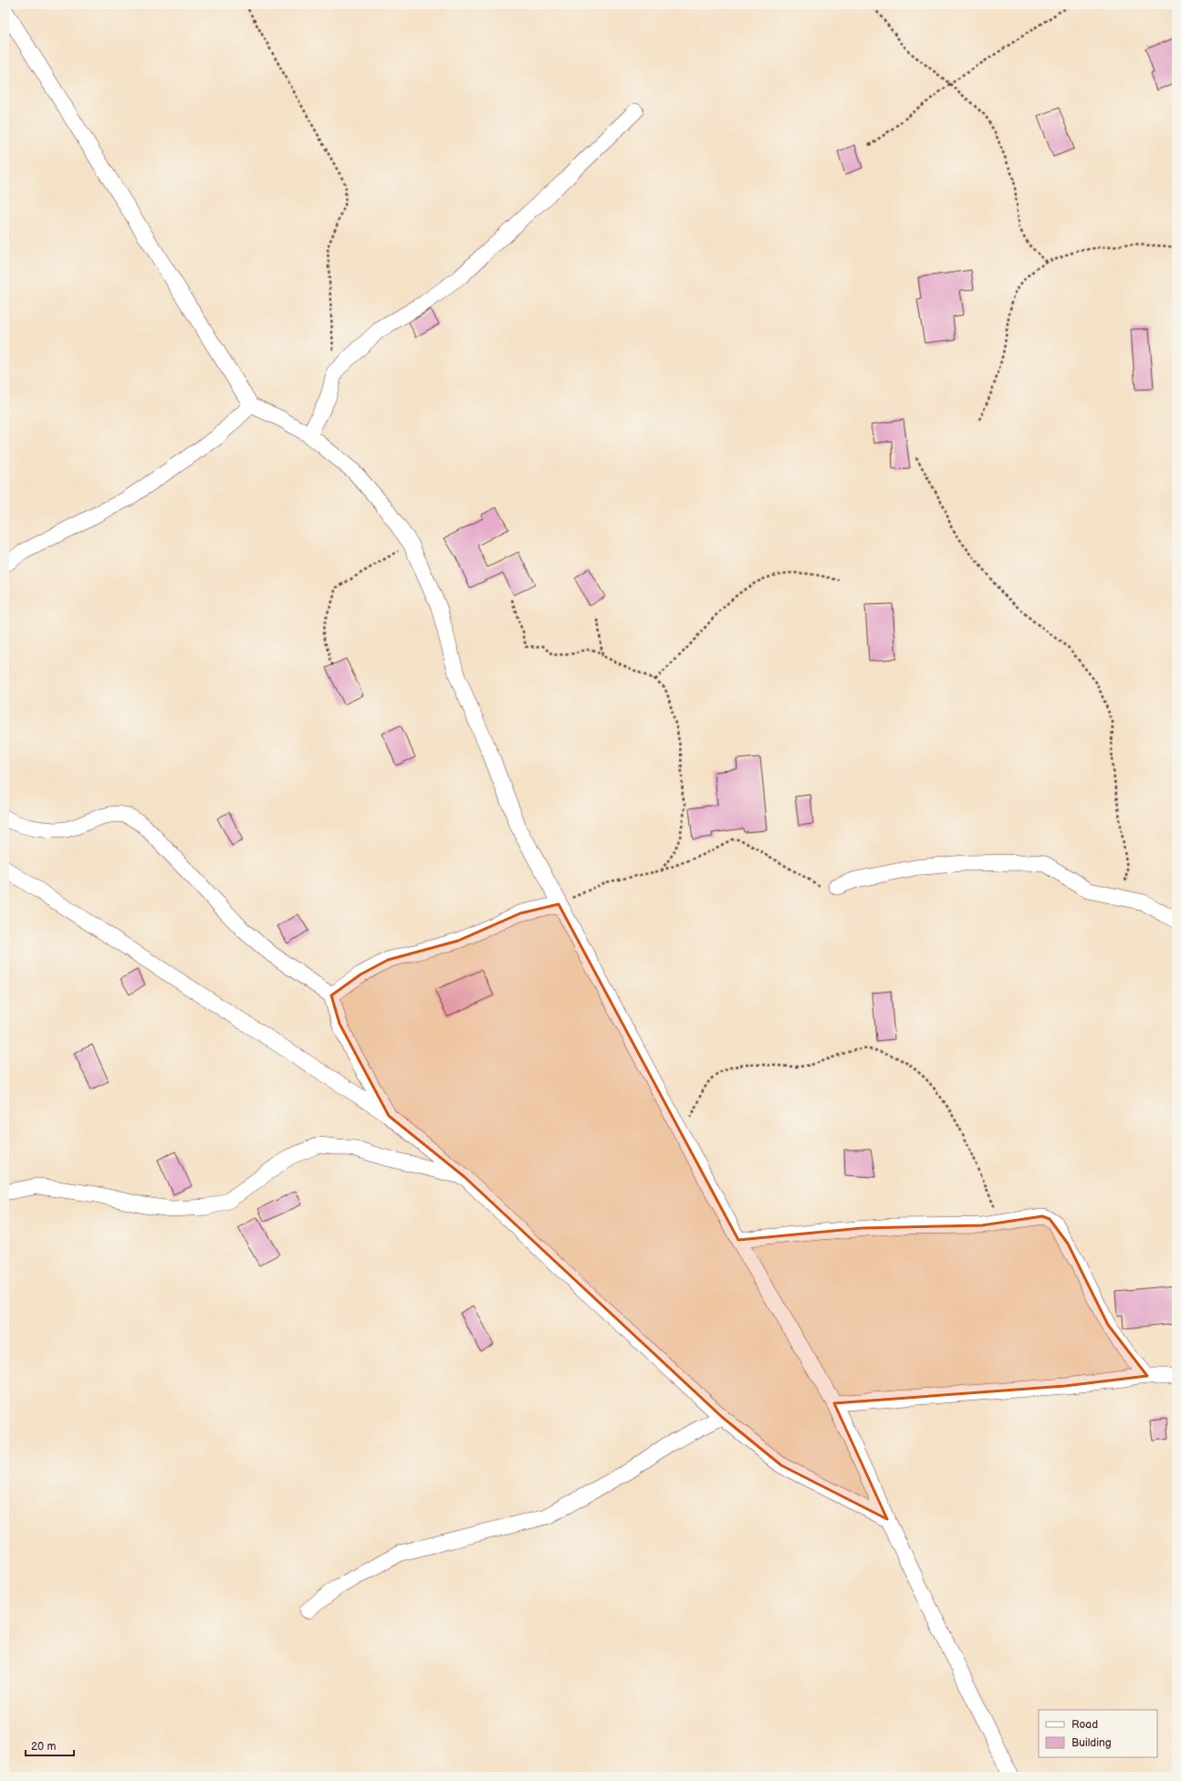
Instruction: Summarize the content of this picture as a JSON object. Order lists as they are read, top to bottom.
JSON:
{
  "legend": ["Road", "Building"],
  "scale_bar": "20 m"
}
